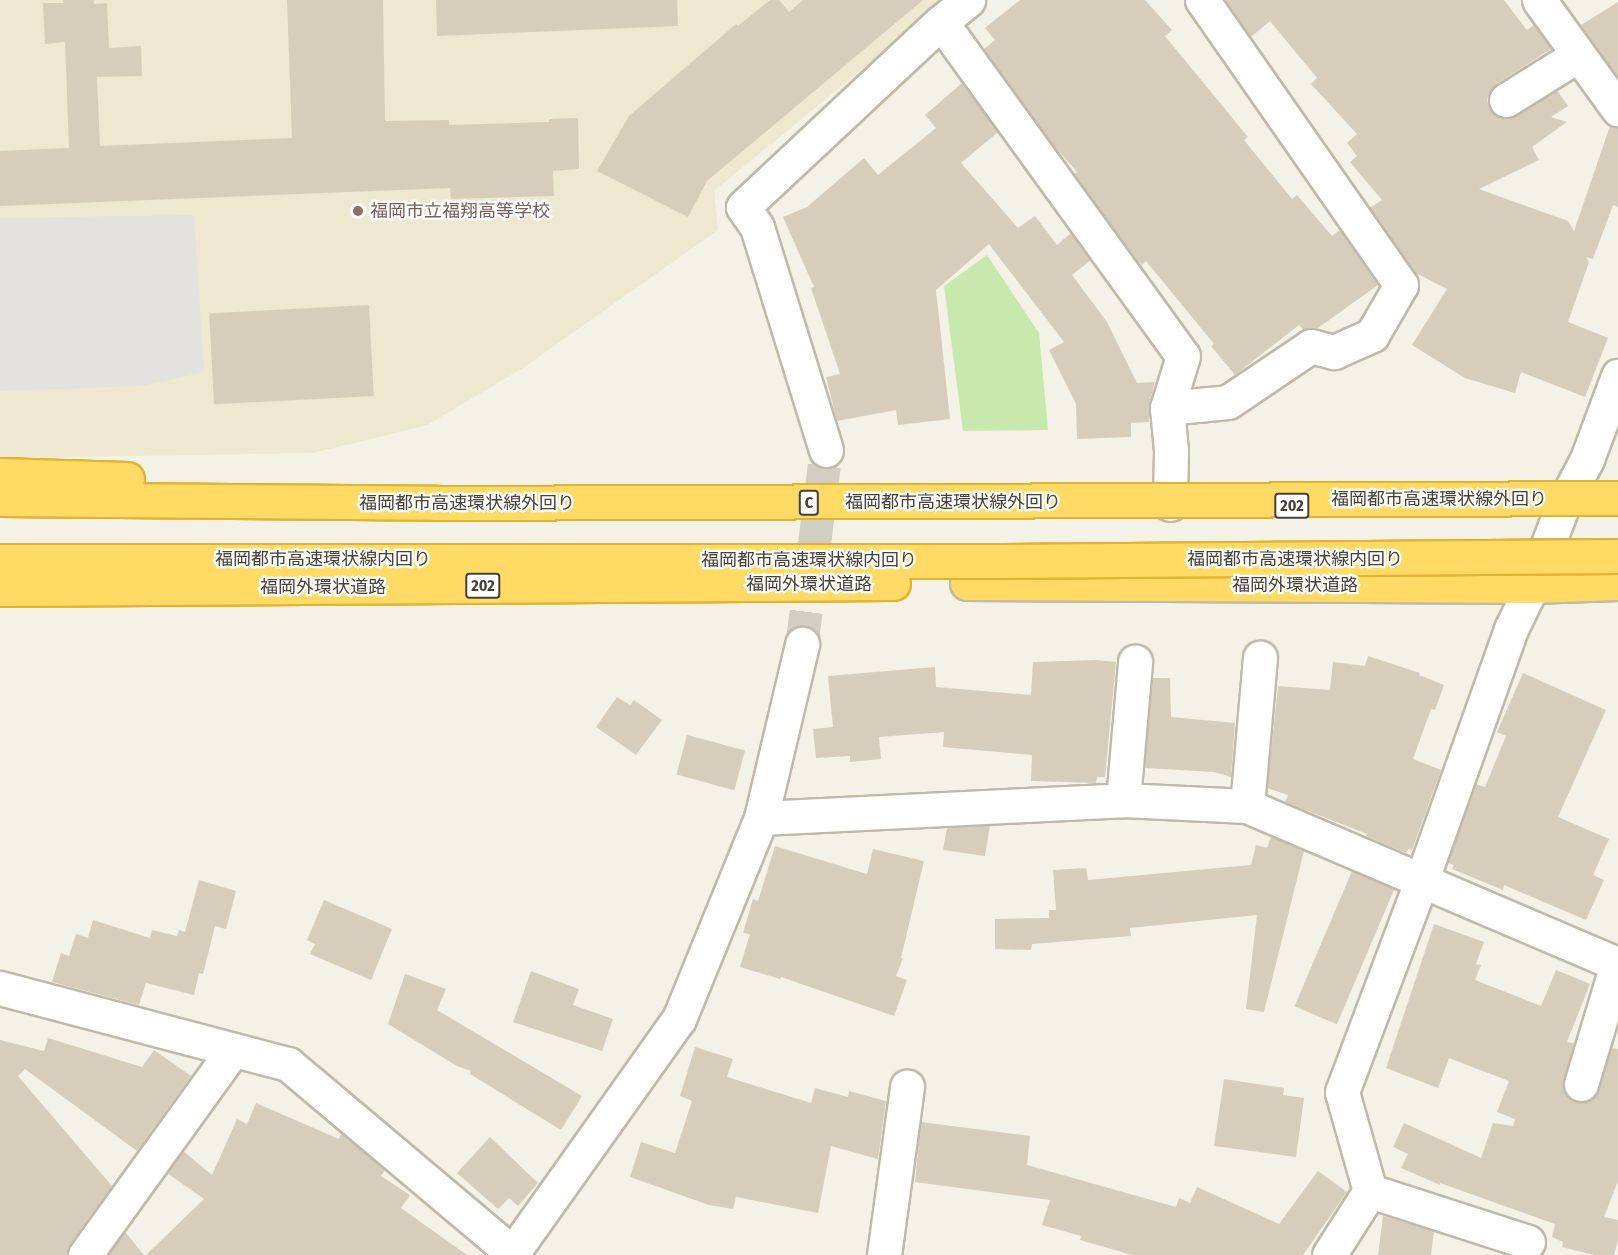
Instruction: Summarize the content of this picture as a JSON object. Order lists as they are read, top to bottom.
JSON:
{
  "streets": {
    "highway": [
      "福岡都市高速環状線外回り",
      "C",
      "202",
      "福岡都市高速環状線内回り",
      "福岡外環状道路"
    ]
  },
  "crossings": [
    ["福岡都市高速環状線外回り", "202"]
  ],
  "places": ["福岡市立福翔高等学校"]
}
